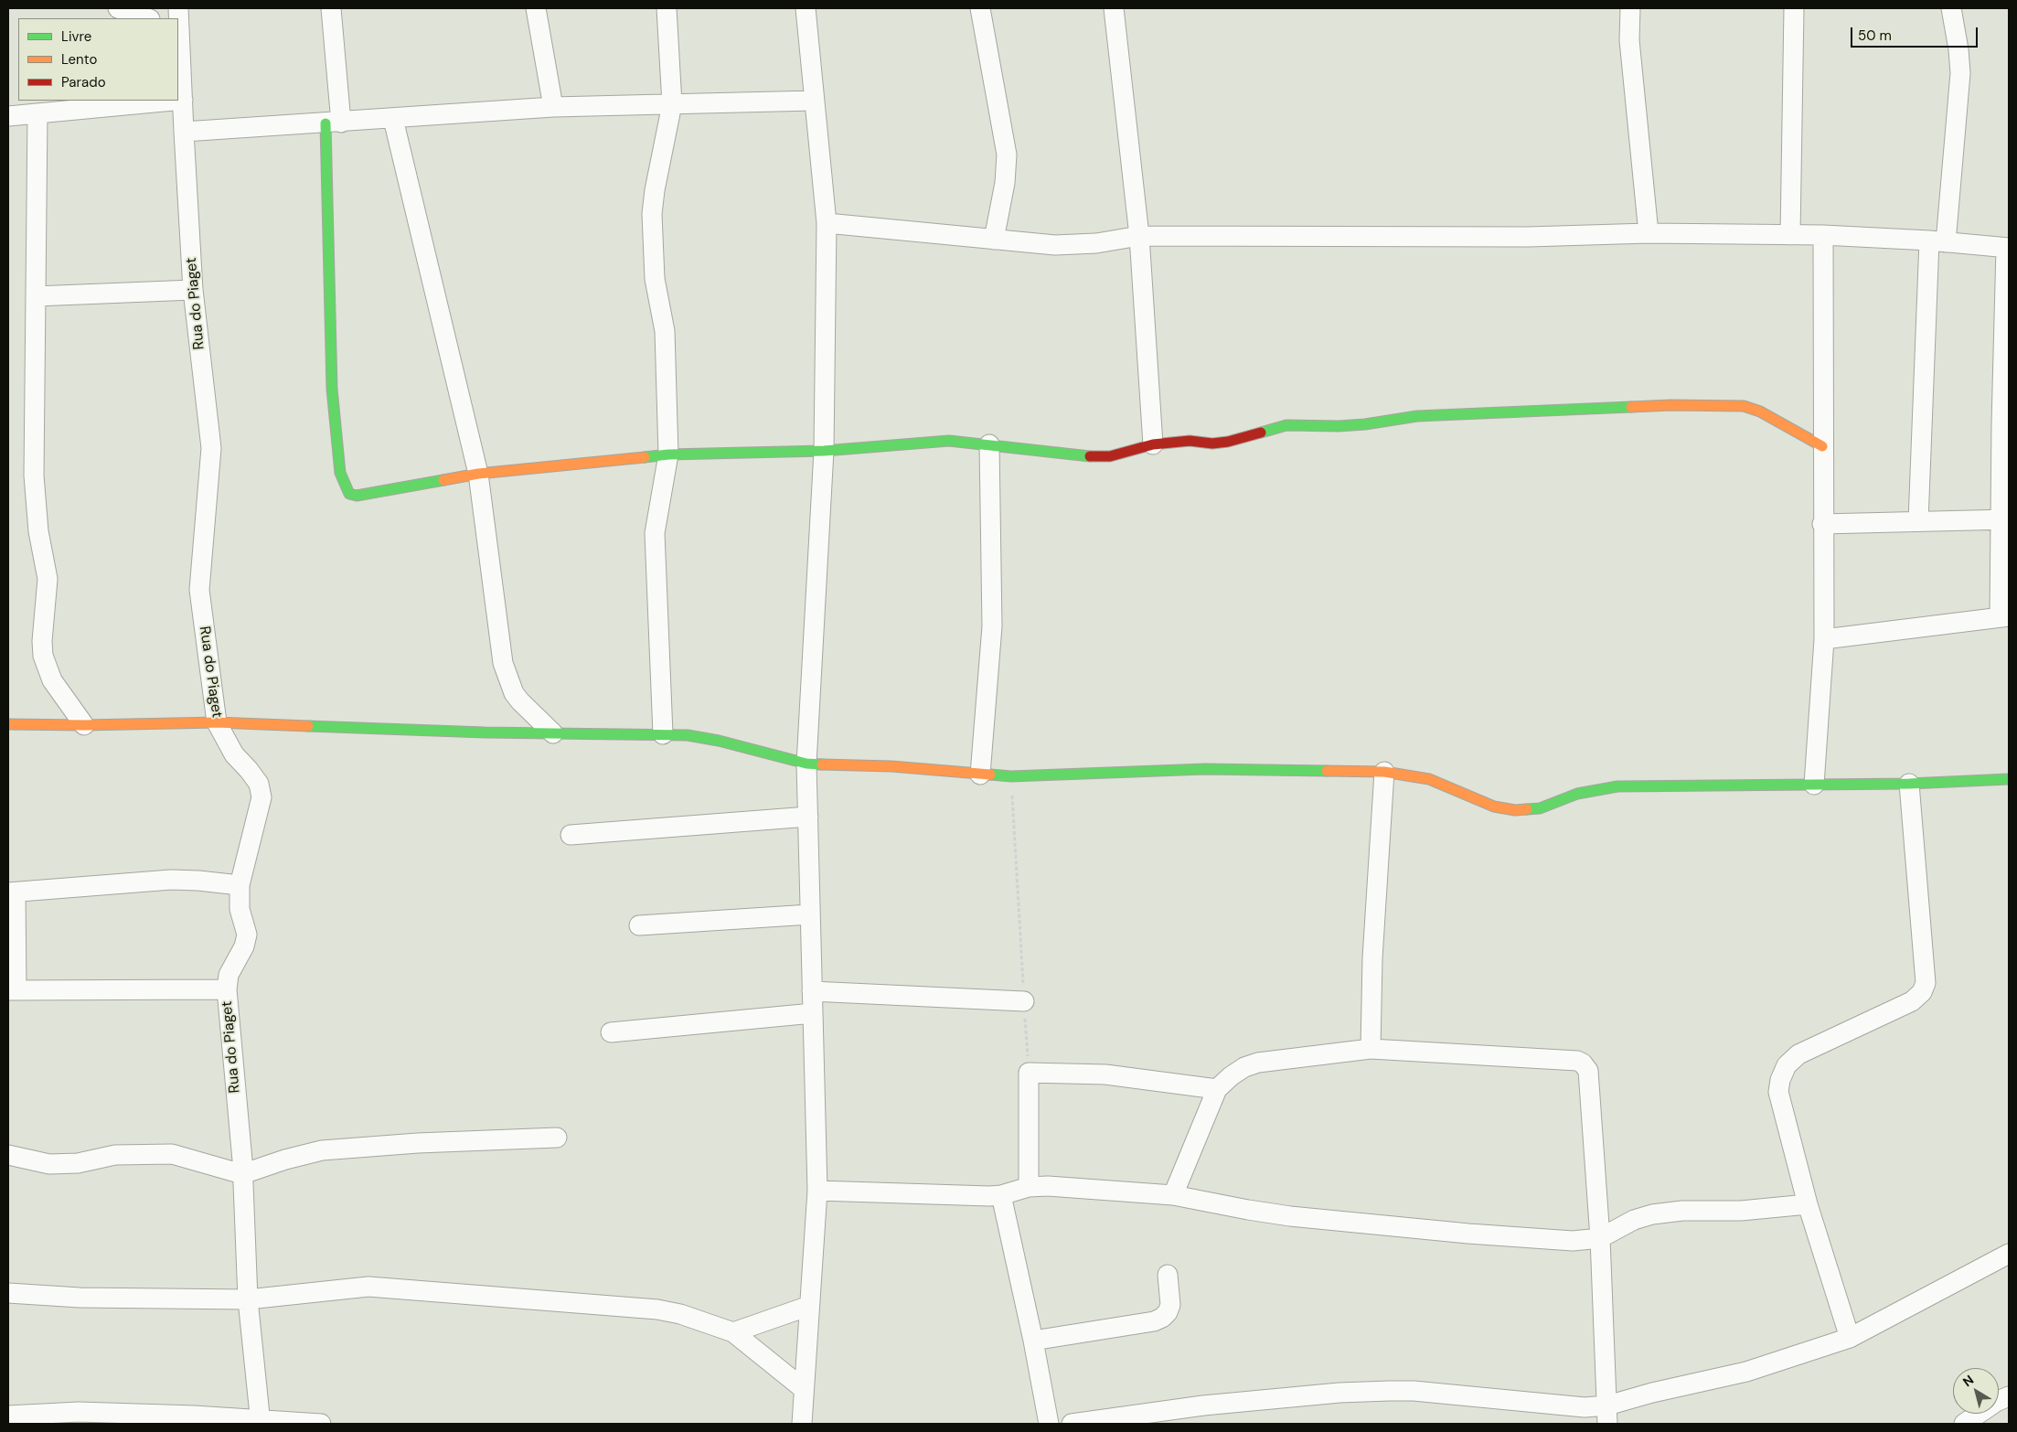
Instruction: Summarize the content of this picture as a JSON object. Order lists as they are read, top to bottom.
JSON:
{
  "streets": {
    "street": ["Rua do Piaget"]
  },
  "legend": ["Livre", "Lento", "Parado"],
  "scale_bar": "50 m",
  "north": "top left"
}
